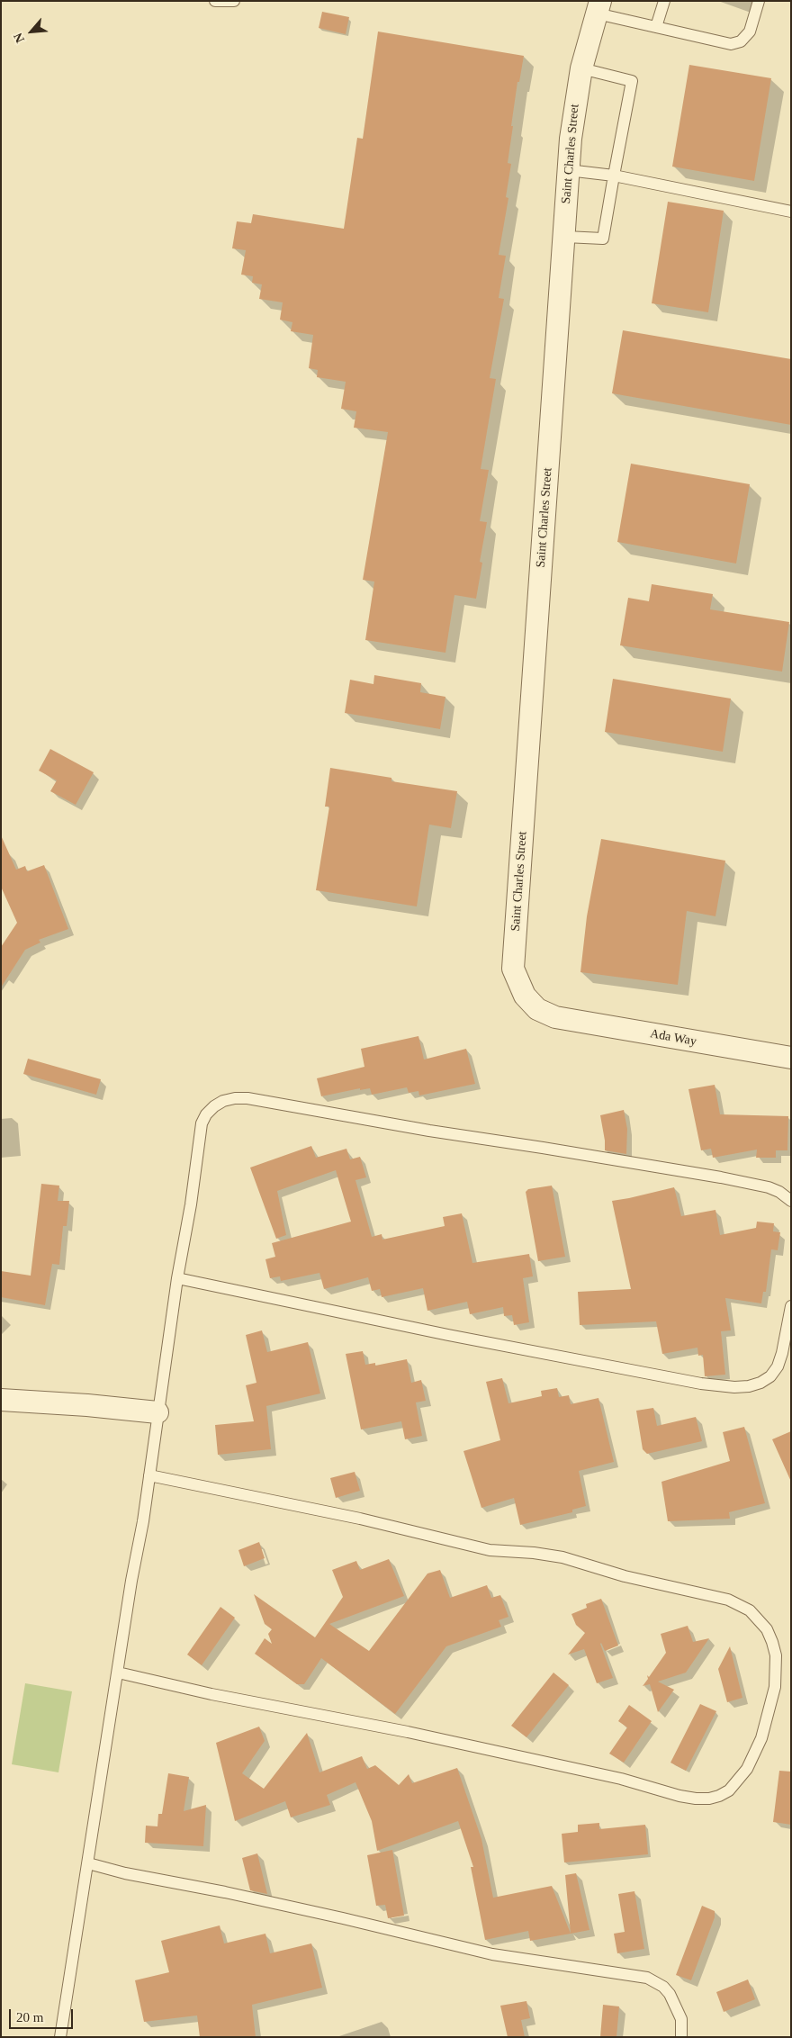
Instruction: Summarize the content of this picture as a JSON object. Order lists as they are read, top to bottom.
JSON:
{
  "streets": {
    "street": ["Saint Charles Street", "Ada Way"]
  },
  "crossings": [
    ["Saint Charles Street", "Ada Way"]
  ],
  "scale_bar": "20 m",
  "north": "bottom left"
}
